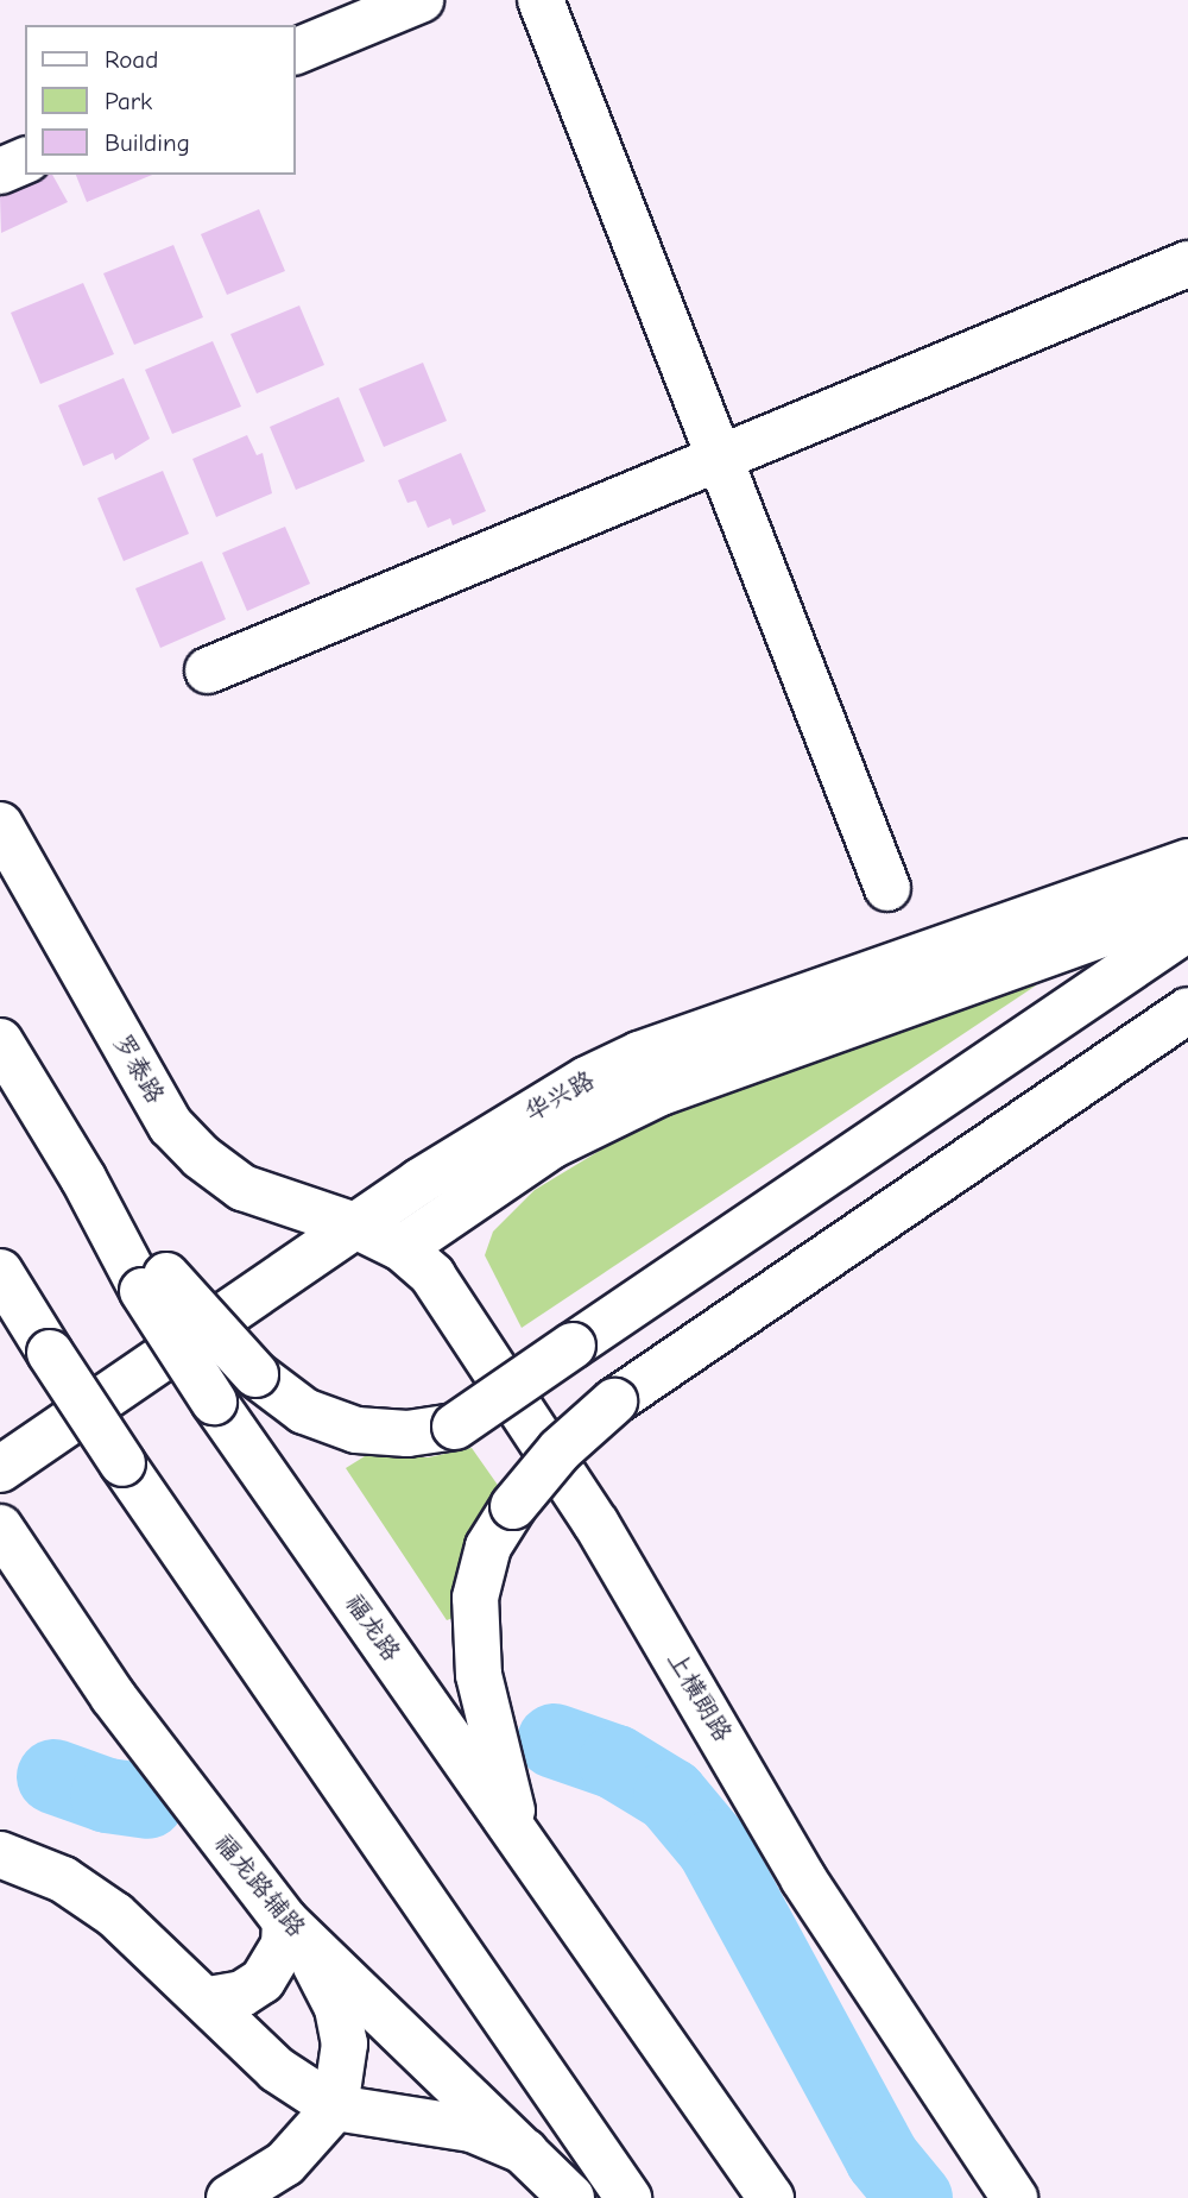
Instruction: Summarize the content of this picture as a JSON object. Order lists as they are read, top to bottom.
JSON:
{
  "streets": {
    "main road": [
      "罗泰路",
      "华兴路",
      "福龙路",
      "上横朗路",
      "福龙路辅路"
    ]
  },
  "crossings": [
    ["罗泰路", "华兴路"],
    ["罗泰路", "上横朗路"],
    ["华兴路", "上横朗路"]
  ],
  "legend": ["Road", "Park", "Building"]
}
